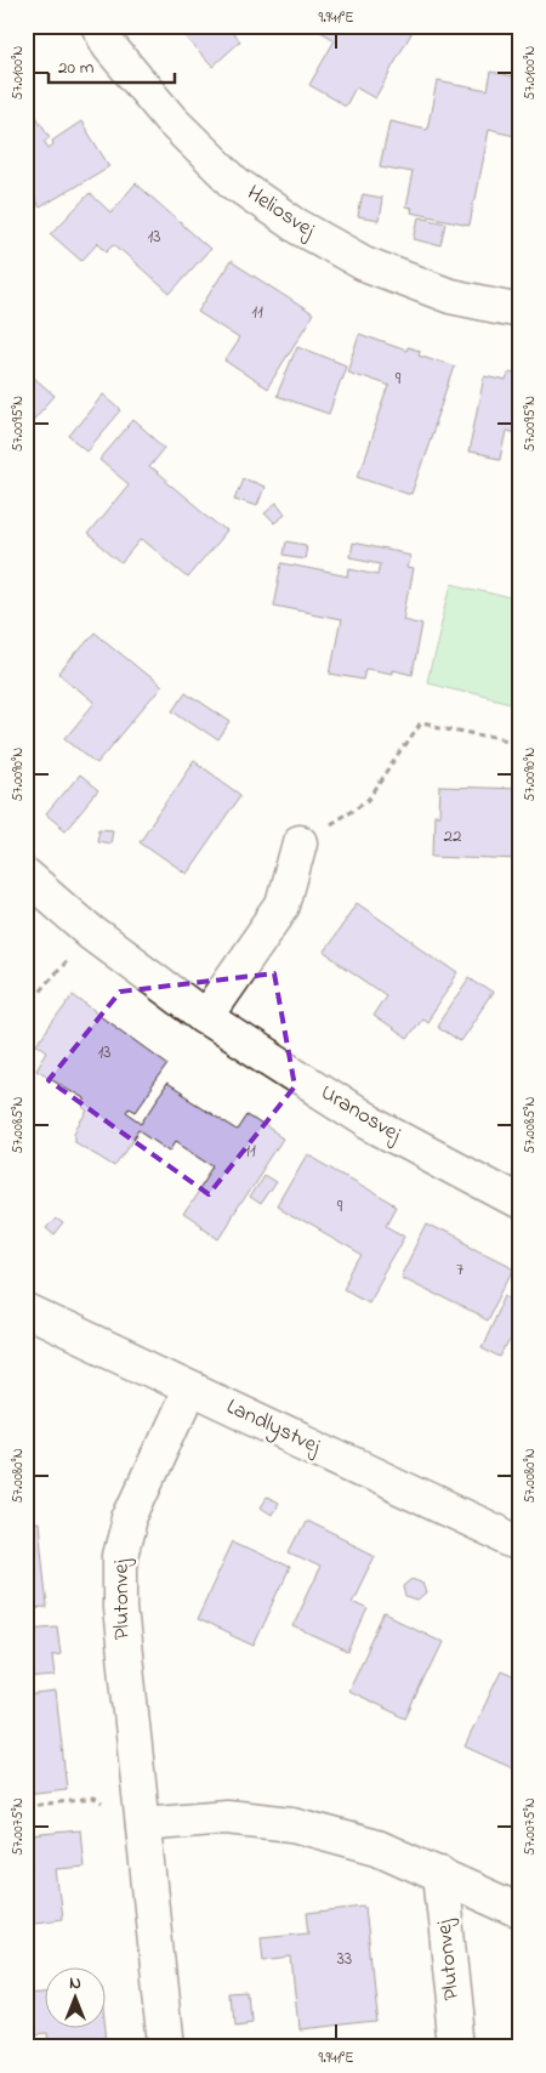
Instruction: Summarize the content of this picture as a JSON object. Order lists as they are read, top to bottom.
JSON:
{
  "streets": {
    "street": [
      "Heliosvej",
      "Uranosvej",
      "Landlystvej",
      "Plutonvej"
    ]
  },
  "crossings": [
    ["Landlystvej", "Plutonvej"]
  ],
  "house_numbers": [
    "13",
    "11",
    "9",
    "22",
    "13",
    "11",
    "9",
    "7",
    "33"
  ],
  "scale_bar": "20 m",
  "north": "top",
  "coordinates": [
    "9.941°E",
    "57.0100°N",
    "57.0095°N",
    "57.0090°N",
    "57.0085°N",
    "57.0080°N",
    "57.0075°N"
  ]
}
